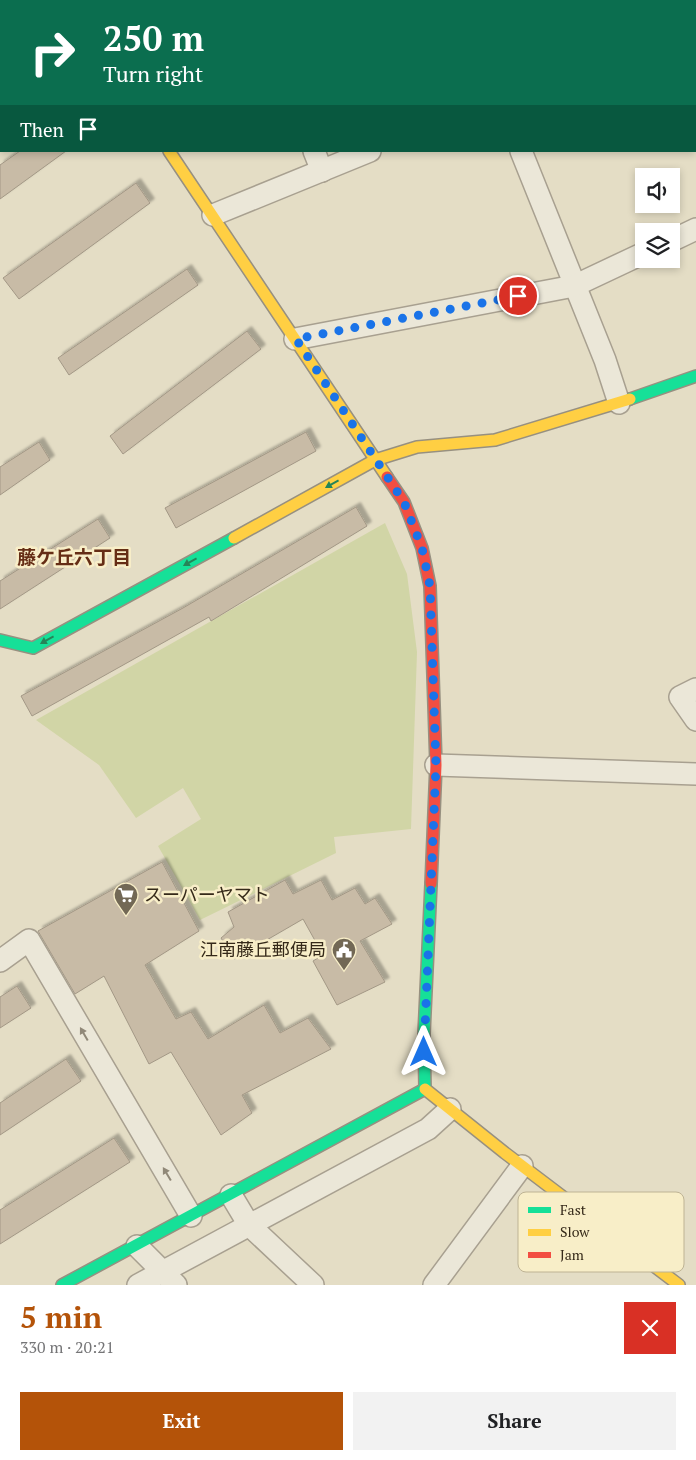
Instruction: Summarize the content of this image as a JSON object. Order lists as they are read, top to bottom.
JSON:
{
  "districts": ["藤ケ丘六丁目"],
  "places": {
    "supermarket": ["スーパーヤマト"],
    "public building": ["江南藤丘郵便局"]
  },
  "legend": ["Fast", "Slow", "Jam"],
  "page": {
    "turn": ["250 m", "Turn right"],
    "then": "Then",
    "heading": ["5 min", "330 m · 20:21"],
    "buttons": ["Exit", "Share"]
  }
}
